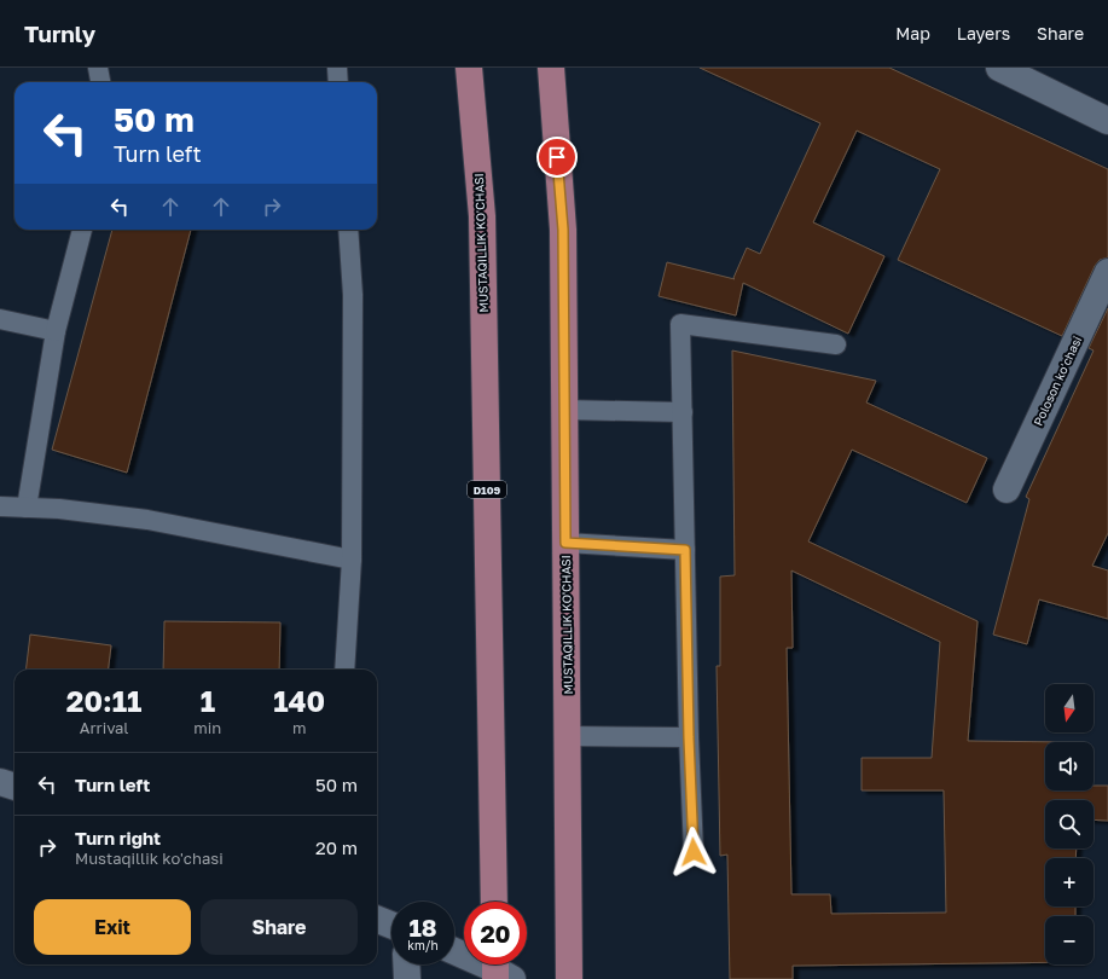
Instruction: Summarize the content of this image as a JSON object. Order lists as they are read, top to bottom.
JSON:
{
  "streets": {
    "main road": ["MUSTAQILLIK KO'CHASI", "D109"],
    "street": ["Poloson koʻchasi"]
  },
  "north": "bottom",
  "page": {
    "header": "Turnly",
    "nav": ["Map", "Layers", "Share"],
    "turn": ["50 m", "Turn left"],
    "eta": [
      "20:11",
      "Arrival",
      "1",
      "min",
      "140",
      "m"
    ],
    "map_buttons": ["+", "−"],
    "list": [
      {
        "name": "Turn left",
        "value": "50 m"
      },
      {
        "name": "Turn right",
        "note": "Mustaqillik ko'chasi",
        "value": "20 m"
      }
    ],
    "buttons": ["Exit", "Share"],
    "speed": "18 km/h",
    "limit": "20"
  }
}
